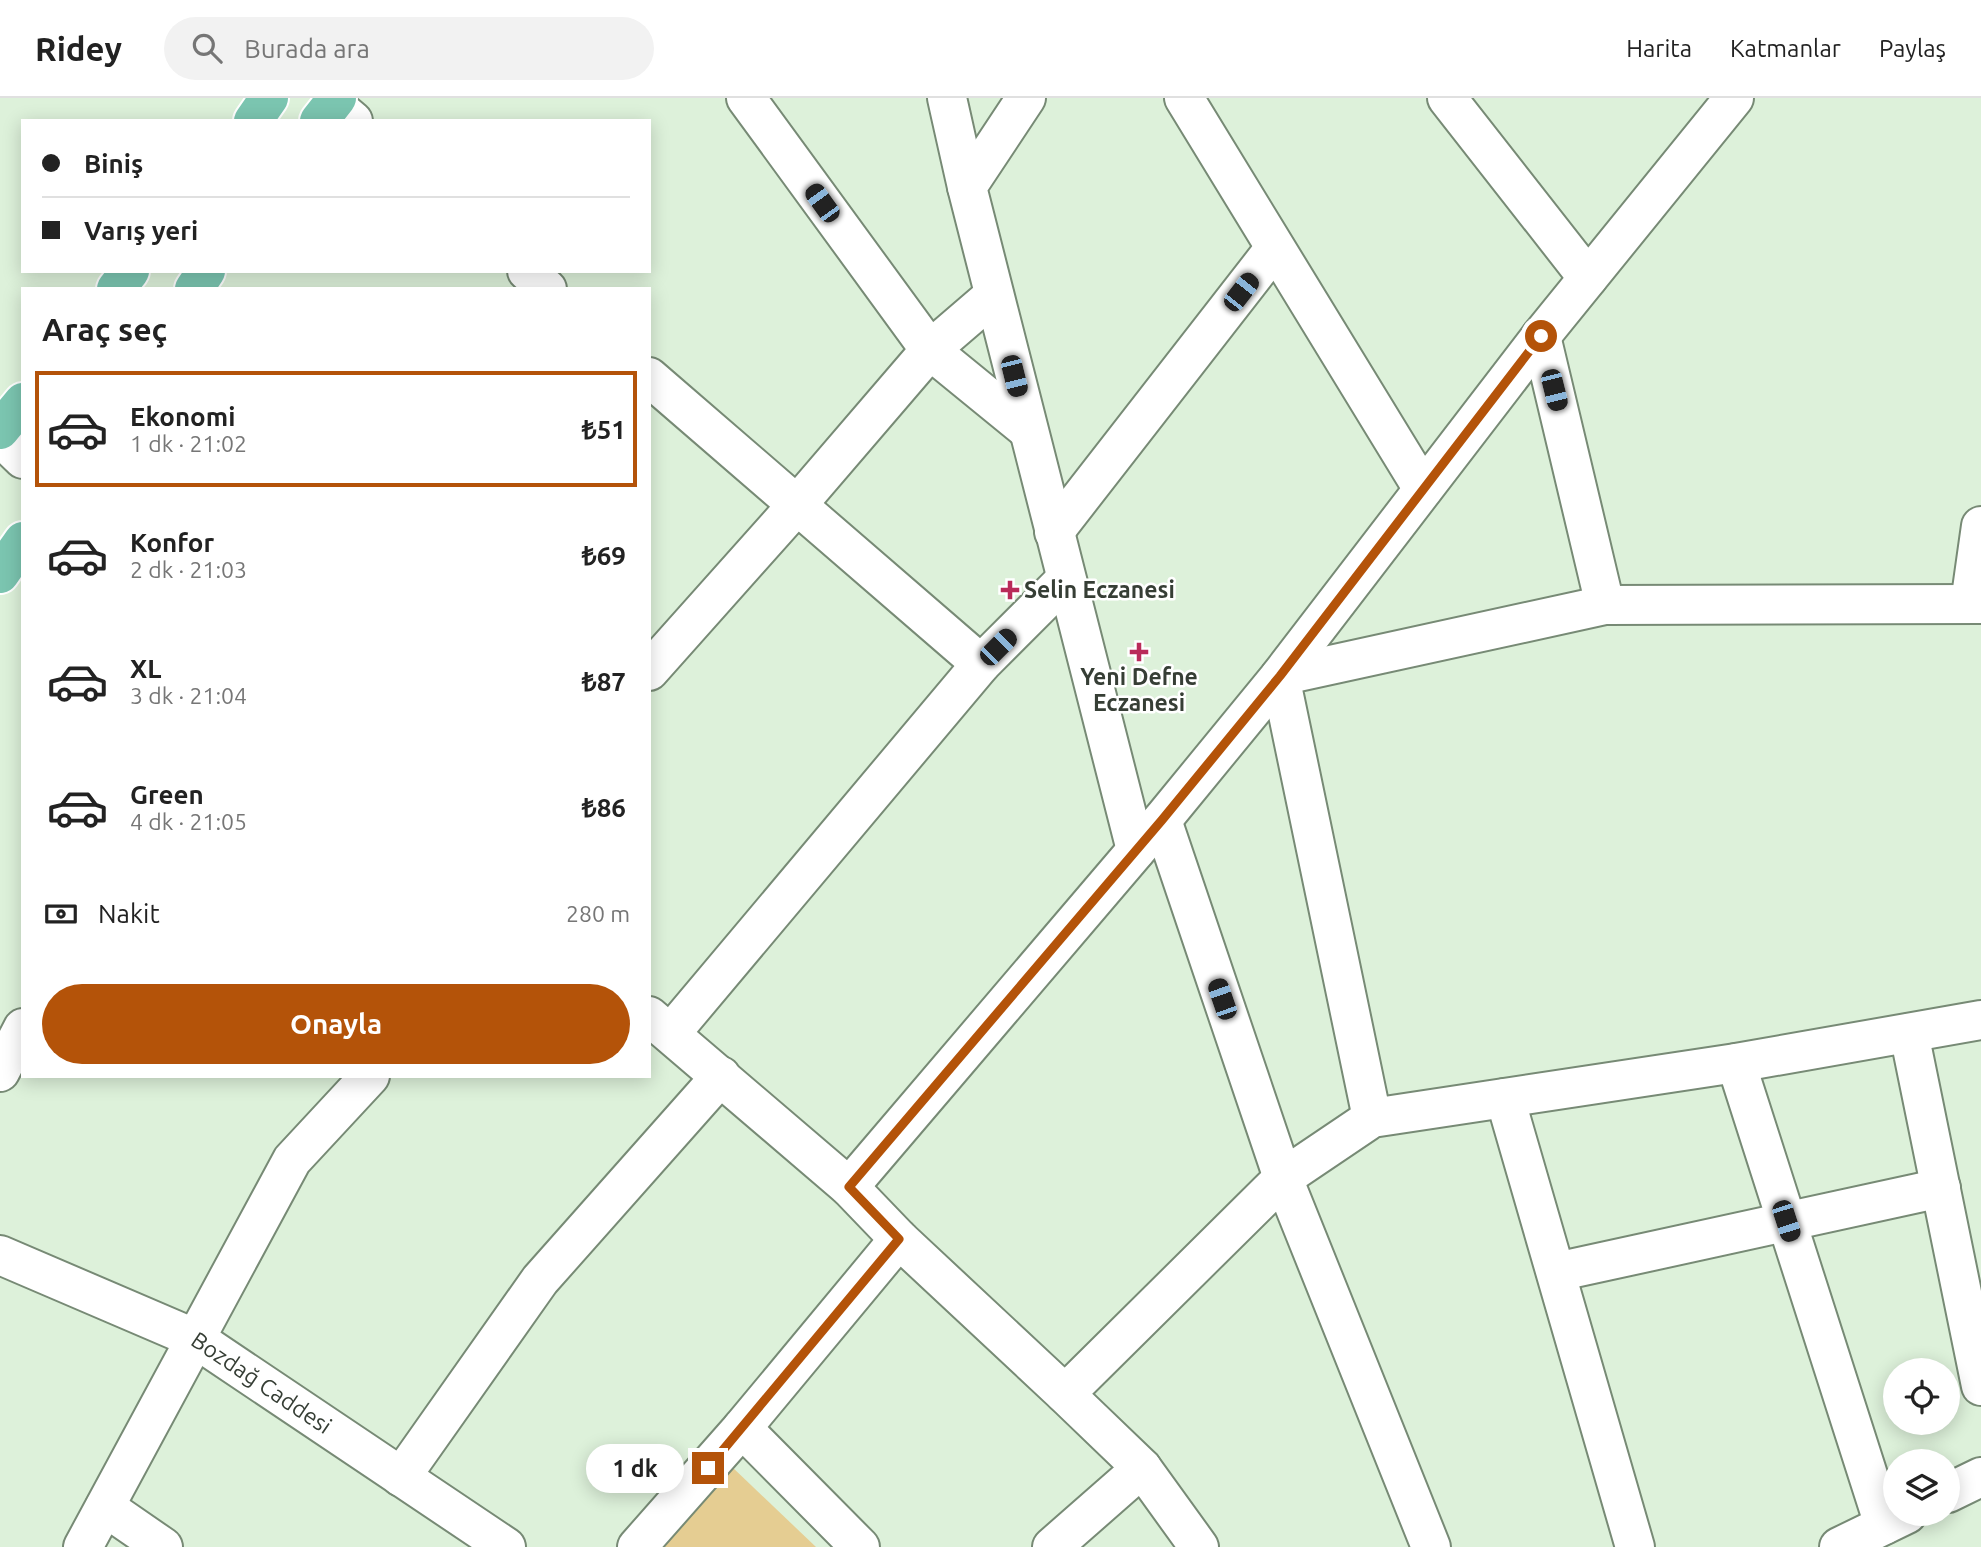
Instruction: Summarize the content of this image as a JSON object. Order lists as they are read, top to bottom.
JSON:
{
  "streets": {
    "street": ["Bozdağ Caddesi"]
  },
  "places": {
    "health": ["Selin Eczanesi", "Yeni Defne Eczanesi"]
  },
  "page": {
    "header": "Ridey",
    "search": "Burada ara",
    "nav": ["Harita", "Katmanlar", "Paylaş"],
    "banner": ["Biniş", "Varış yeri"],
    "heading": "Araç seç",
    "list": [
      {
        "name": "Ekonomi",
        "note": "1 dk · 21:02",
        "value": "₺51"
      },
      {
        "name": "Konfor",
        "note": "2 dk · 21:03",
        "value": "₺69"
      },
      {
        "name": "XL",
        "note": "3 dk · 21:04",
        "value": "₺87"
      },
      {
        "name": "Green",
        "note": "4 dk · 21:05",
        "value": "₺86"
      }
    ],
    "pay": ["Nakit", "280 m"],
    "buttons": "Onayla",
    "bubble": "1 dk"
  }
}
